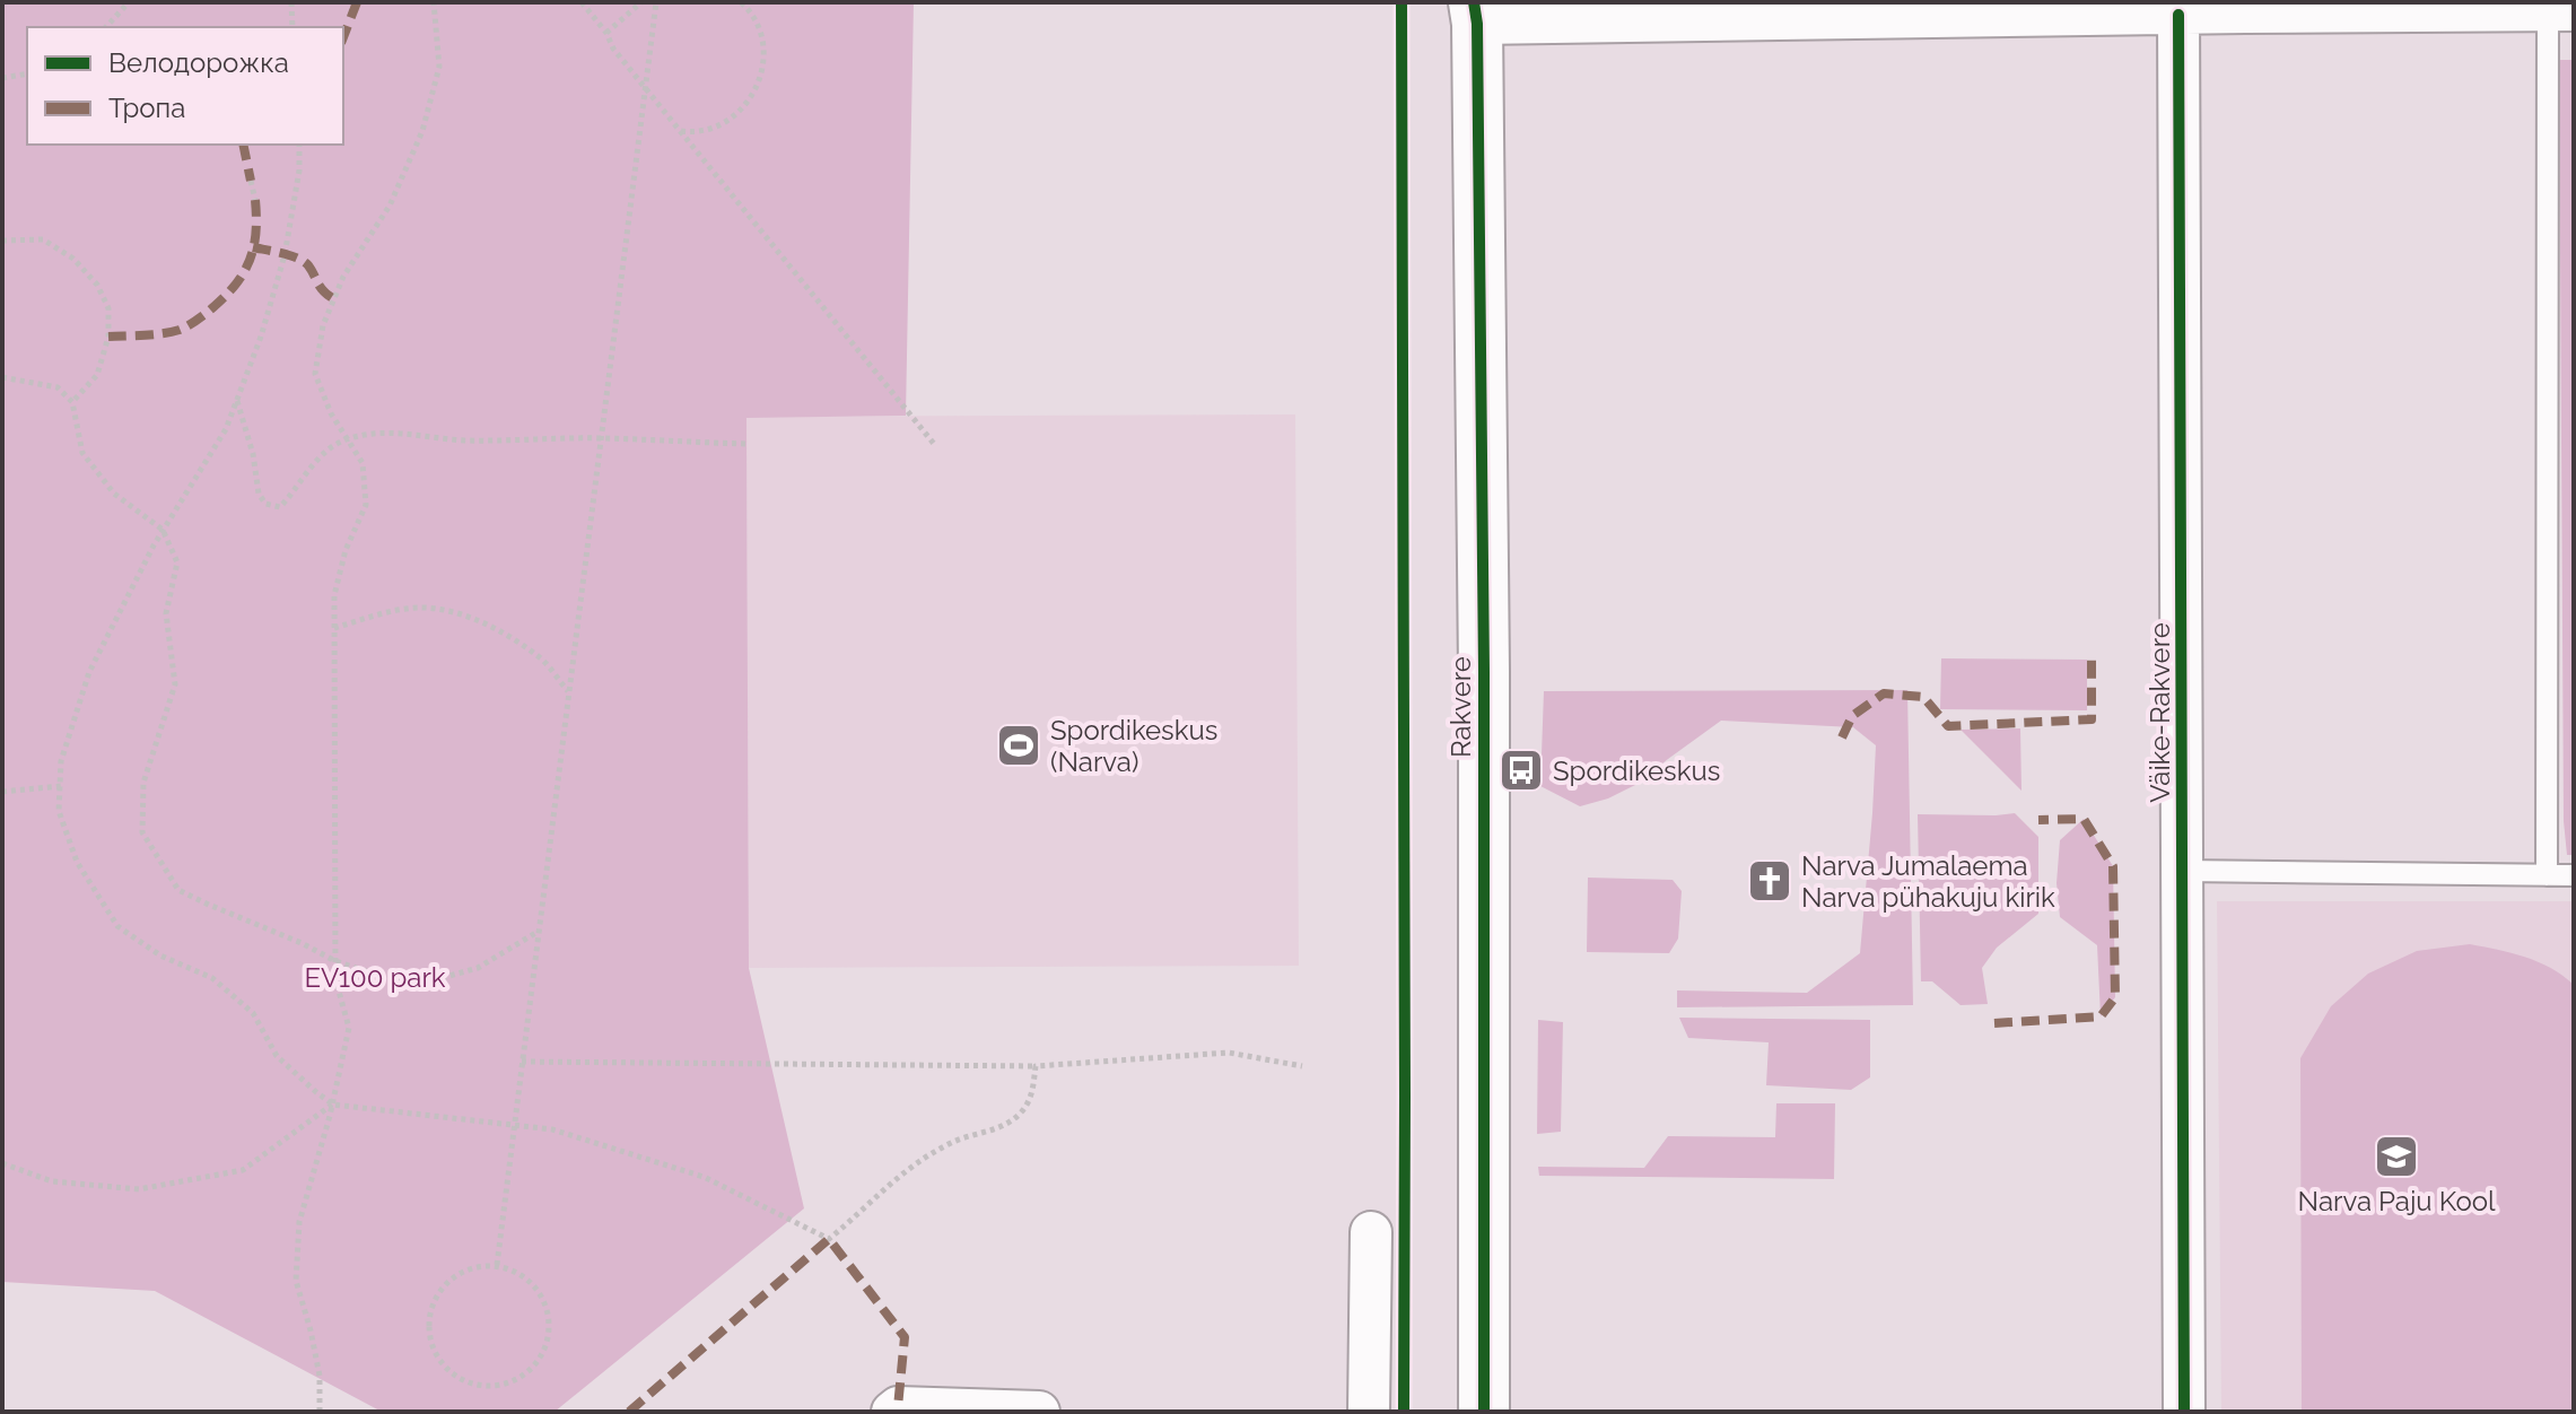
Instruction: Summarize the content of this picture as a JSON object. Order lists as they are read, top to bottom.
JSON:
{
  "streets": {
    "street": ["Rakvere", "Väike-Rakvere"]
  },
  "parks": ["EV100 park"],
  "places": {
    "sports": ["Spordikeskus (Narva)"],
    "bus stop": ["Spordikeskus"],
    "church": ["Narva Jumalaema Narva pühakuju kirik"],
    "school or university": ["Narva Paju Kool"]
  },
  "legend": ["Велодорожка", "Тропа"]
}
